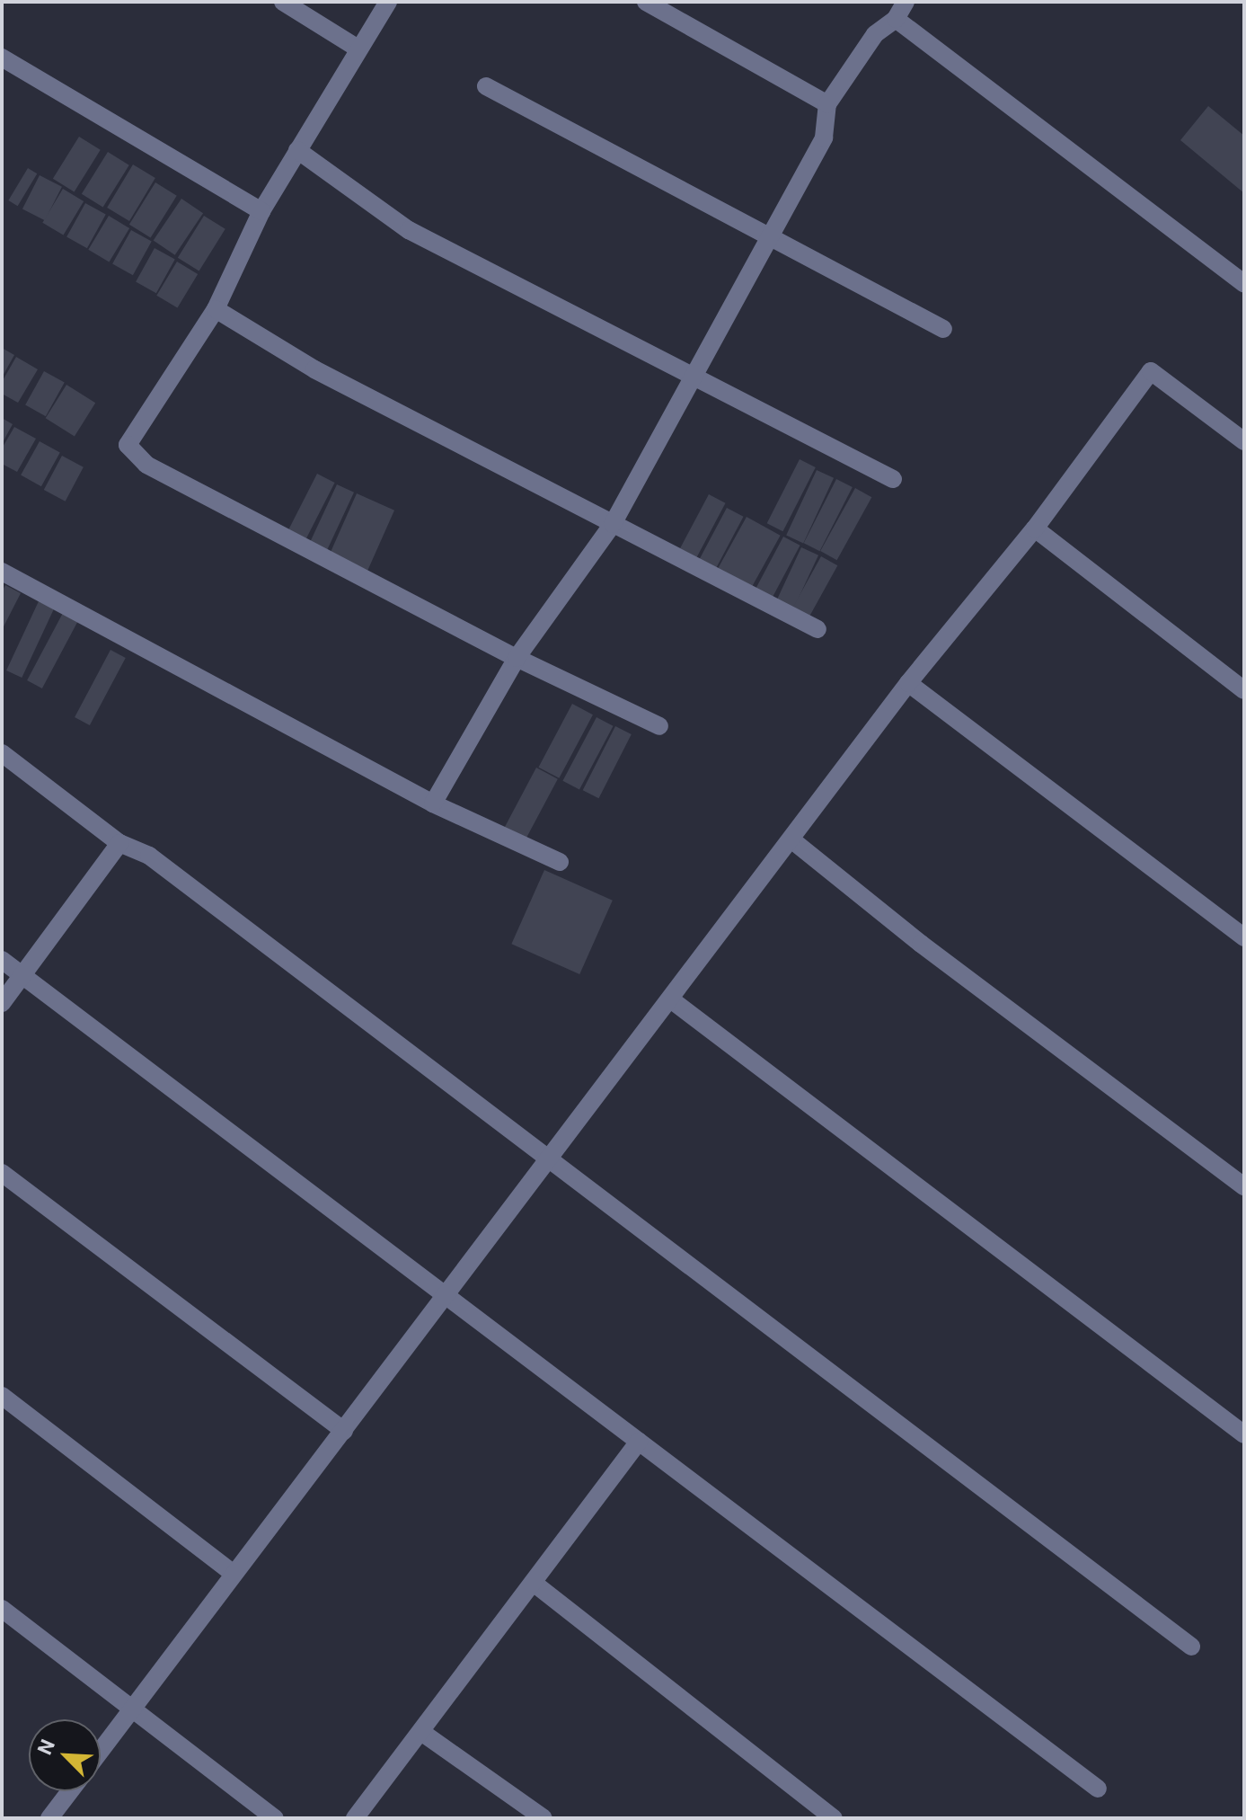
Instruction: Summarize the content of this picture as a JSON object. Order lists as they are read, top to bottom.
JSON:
{
  "north": "top left"
}
